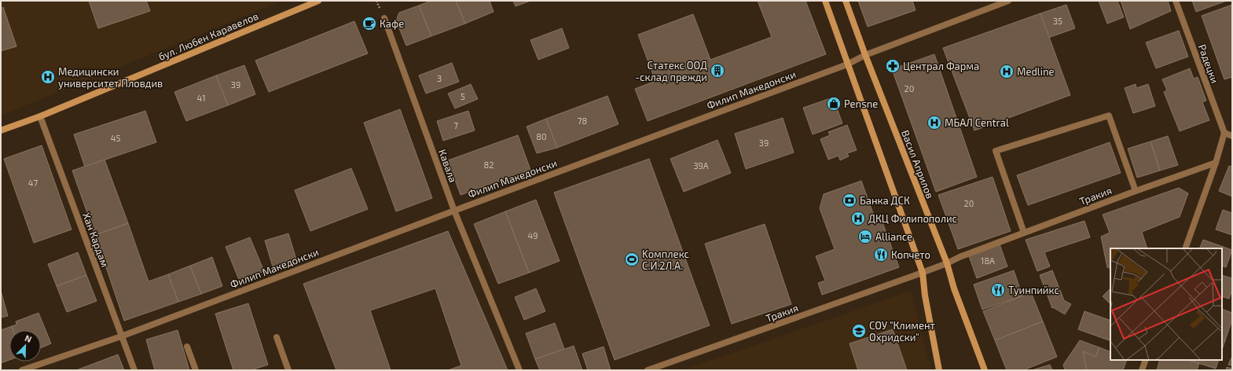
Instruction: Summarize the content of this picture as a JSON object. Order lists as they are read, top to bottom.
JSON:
{
  "streets": {
    "main road": ["бул. Любен Каравелов", "Васил Априлов"],
    "street": [
      "Радецки",
      "Филип Македонски",
      "Кавала",
      "Тракия",
      "Хан Кардам"
    ]
  },
  "crossings": [
    ["бул. Любен Каравелов", "Хан Кардам"],
    ["Филип Македонски", "Васил Априлов"],
    ["Филип Македонски", "Кавала"],
    ["Филип Македонски", "Хан Кардам"],
    ["Васил Априлов", "Тракия"]
  ],
  "places": {
    "cafe": ["Кафе"],
    "pharmacy": ["Централ Фарма"],
    "building": ["Статекс ООД -склад прежди"],
    "hospital": [
      "Medline",
      "Медицински университет Пловдив",
      "МБАЛ Central",
      "ДКЦ Филипополис"
    ],
    "shop": ["Pensne"],
    "bank": ["Банка ДСК"],
    "hotel": ["Alliance"],
    "restaurant": ["Копчето", "Туинпийкс"],
    "sports": ["Kомплекс С.И.2Л.А."],
    "school or university": ["СОУ \"Климент Охридски\""]
  },
  "house_numbers": [
    "35",
    "3",
    "39",
    "20",
    "5",
    "41",
    "78",
    "7",
    "80",
    "45",
    "39",
    "82",
    "39А",
    "47",
    "20",
    "49",
    "18А"
  ],
  "north": "top right"
}
